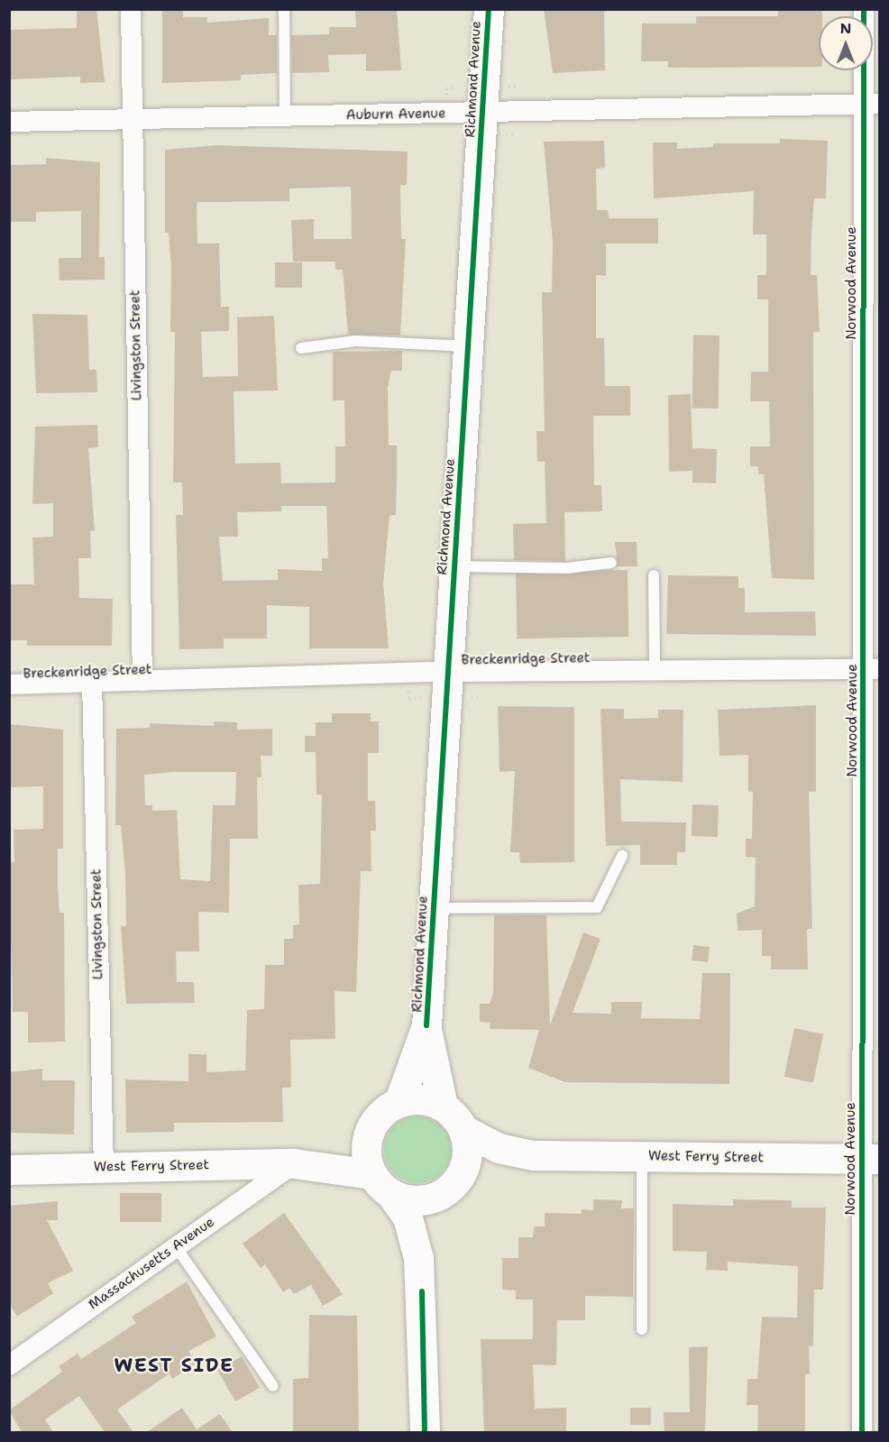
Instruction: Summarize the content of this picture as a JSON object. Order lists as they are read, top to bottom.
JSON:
{
  "streets": {
    "street": [
      "Richmond Avenue",
      "Auburn Avenue",
      "Norwood Avenue",
      "Livingston Street",
      "Breckenridge Street",
      "West Ferry Street",
      "Massachusetts Avenue"
    ]
  },
  "crossings": [
    ["Richmond Avenue", "Auburn Avenue"],
    ["Richmond Avenue", "Breckenridge Street"],
    ["Richmond Avenue", "West Ferry Street"],
    ["Auburn Avenue", "Norwood Avenue"],
    ["Auburn Avenue", "Livingston Street"],
    ["Norwood Avenue", "Breckenridge Street"],
    ["Norwood Avenue", "West Ferry Street"],
    ["Livingston Street", "Breckenridge Street"],
    ["Livingston Street", "West Ferry Street"],
    ["West Ferry Street", "Massachusetts Avenue"]
  ],
  "districts": ["WEST SIDE"],
  "north": "top"
}
